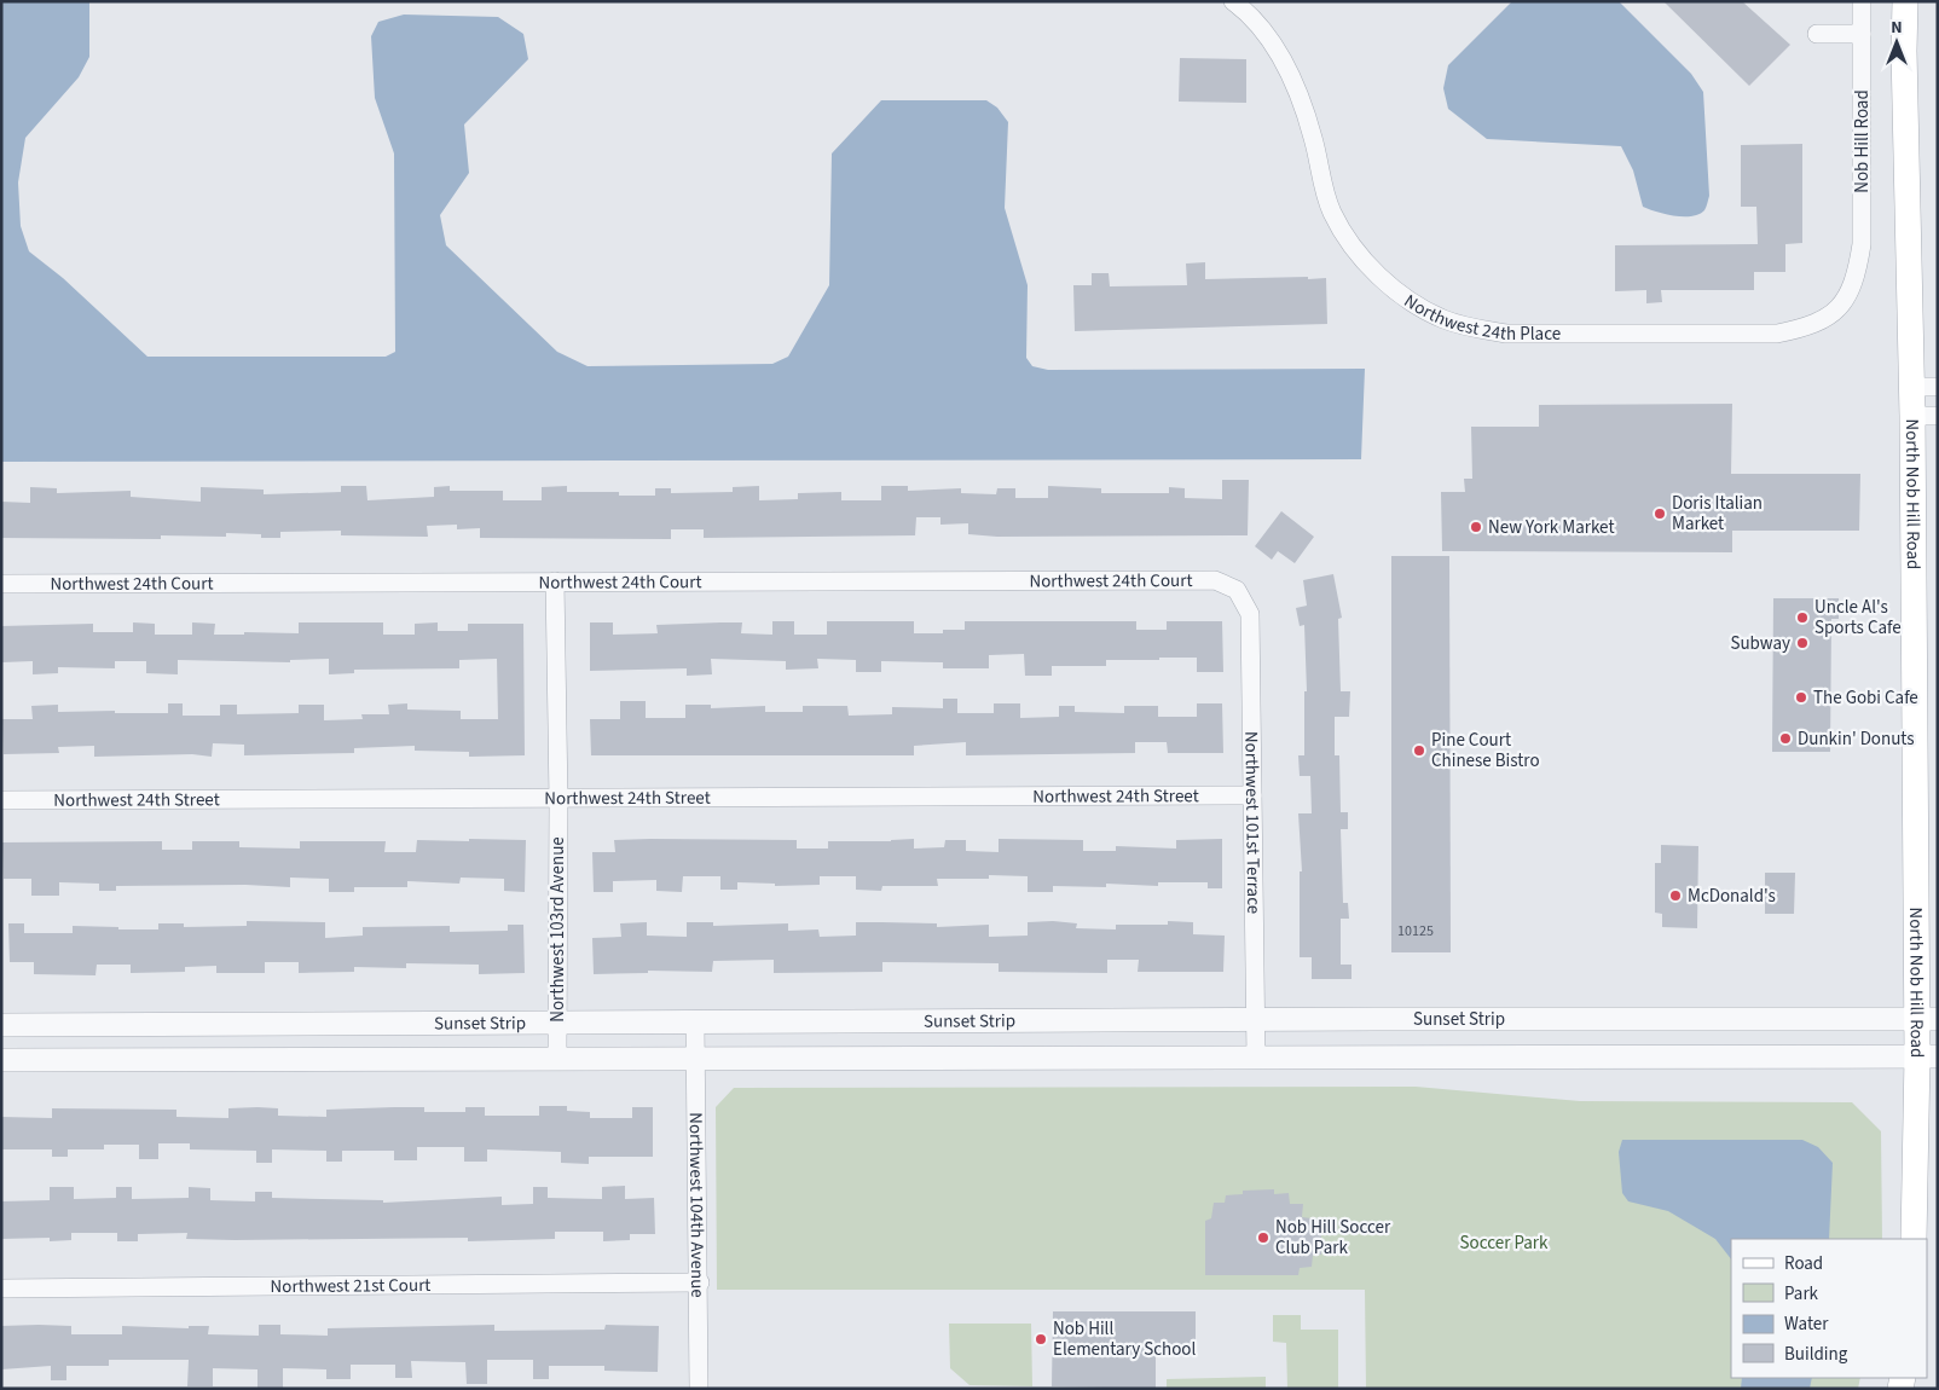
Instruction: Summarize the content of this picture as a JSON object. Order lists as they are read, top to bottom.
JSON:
{
  "streets": {
    "main road": ["North Nob Hill Road"],
    "street": [
      "Nob Hill Road",
      "Northwest 24th Place",
      "Northwest 24th Court",
      "Northwest 24th Street",
      "Northwest 101st Terrace",
      "Northwest 103rd Avenue",
      "Sunset Strip",
      "Northwest 104th Avenue",
      "Northwest 21st Court"
    ]
  },
  "crossings": [
    ["Nob Hill Road", "Northwest 24th Place"],
    ["North Nob Hill Road", "Sunset Strip"],
    ["Northwest 24th Court", "Northwest 101st Terrace"],
    ["Northwest 24th Court", "Northwest 103rd Avenue"],
    ["Northwest 24th Street", "Northwest 101st Terrace"],
    ["Northwest 24th Street", "Northwest 103rd Avenue"],
    ["Northwest 101st Terrace", "Sunset Strip"],
    ["Northwest 103rd Avenue", "Sunset Strip"],
    ["Sunset Strip", "Northwest 104th Avenue"],
    ["Northwest 104th Avenue", "Northwest 21st Court"]
  ],
  "parks": ["Soccer Park"],
  "places": [
    "Doris Italian Market",
    "New York Market",
    "Uncle Al's Sports Cafe",
    "Subway",
    "The Gobi Cafe",
    "Dunkin' Donuts",
    "Pine Court Chinese Bistro",
    "McDonald's",
    "Nob Hill Soccer Club Park",
    "Nob Hill Elementary School"
  ],
  "house_numbers": ["10125"],
  "legend": [
    "Road",
    "Park",
    "Water",
    "Building"
  ],
  "north": "top"
}
